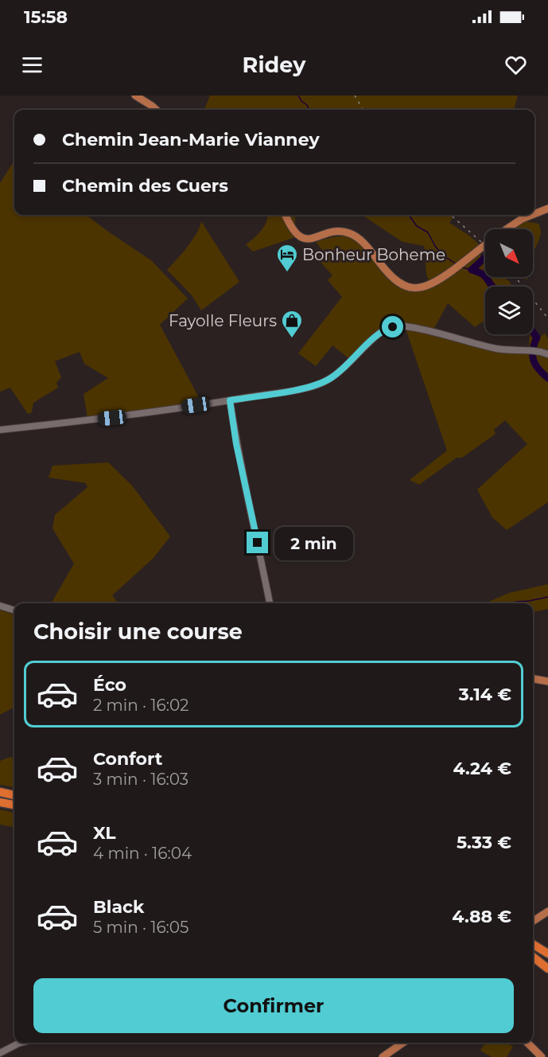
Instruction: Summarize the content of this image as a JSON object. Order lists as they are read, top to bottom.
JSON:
{
  "places": {
    "hotel": ["Bonheur Boheme"],
    "shop": ["Fayolle Fleurs"]
  },
  "north": "bottom right",
  "page": {
    "status": "15:58",
    "header": "Ridey",
    "banner": ["Chemin Jean-Marie Vianney", "Chemin des Cuers"],
    "bubble": "2 min",
    "heading": "Choisir une course",
    "list": [
      {
        "name": "Éco",
        "note": "2 min · 16:02",
        "value": "3.14 €"
      },
      {
        "name": "Confort",
        "note": "3 min · 16:03",
        "value": "4.24 €"
      },
      {
        "name": "XL",
        "note": "4 min · 16:04",
        "value": "5.33 €"
      },
      {
        "name": "Black",
        "note": "5 min · 16:05",
        "value": "4.88 €"
      }
    ],
    "buttons": "Confirmer"
  }
}
